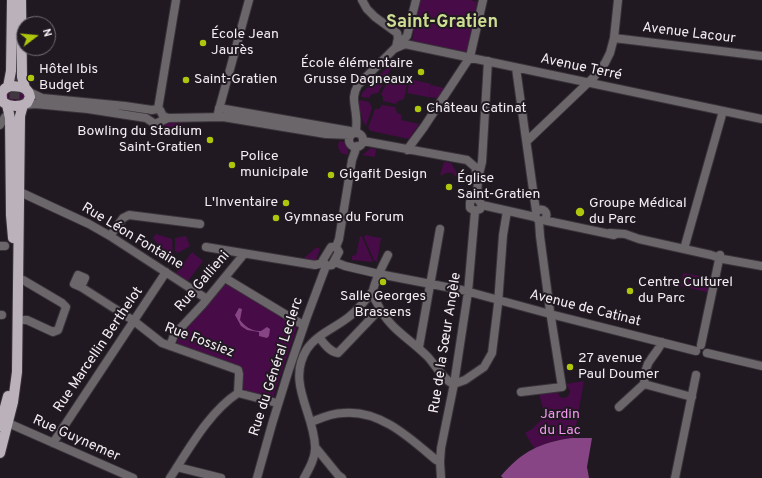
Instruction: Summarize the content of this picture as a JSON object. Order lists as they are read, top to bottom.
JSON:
{
  "streets": {
    "street": [
      "Avenue Lacour",
      "Avenue Terré",
      "Rue Léon Fontaine",
      "Rue Gallieni",
      "Avenue de Catinat",
      "Rue Fossiez",
      "Rue de la Sœur Angèle",
      "Rue Marcellin Berthelot",
      "Rue du Général Leclerc",
      "Rue Guynemer"
    ]
  },
  "crossings": [
    ["Rue Léon Fontaine", "Rue Gallieni"],
    ["Rue Léon Fontaine", "Rue Marcellin Berthelot"],
    ["Rue Gallieni", "Rue Fossiez"],
    ["Avenue de Catinat", "Rue de la Sœur Angèle"],
    ["Avenue de Catinat", "Rue du Général Leclerc"],
    ["Rue Fossiez", "Rue Marcellin Berthelot"],
    ["Rue Marcellin Berthelot", "Rue Guynemer"]
  ],
  "districts": ["Saint-Gratien"],
  "parks": ["Jardin du Lac"],
  "places": [
    "École Jean Jaurès",
    "École élémentaire Grusse Dagneaux",
    "Hôtel Ibis Budget",
    "Saint-Gratien",
    "Château Catinat",
    "Bowling du Stadium Saint-Gratien",
    "Police municipale",
    "Gigafit Design",
    "Église Saint-Gratien",
    "L'Inventaire",
    "Groupe Médical du Parc",
    "Gymnase du Forum",
    "Salle Georges Brassens",
    "Centre Culturel du Parc",
    "27 avenue Paul Doumer"
  ],
  "north": "right"
}
